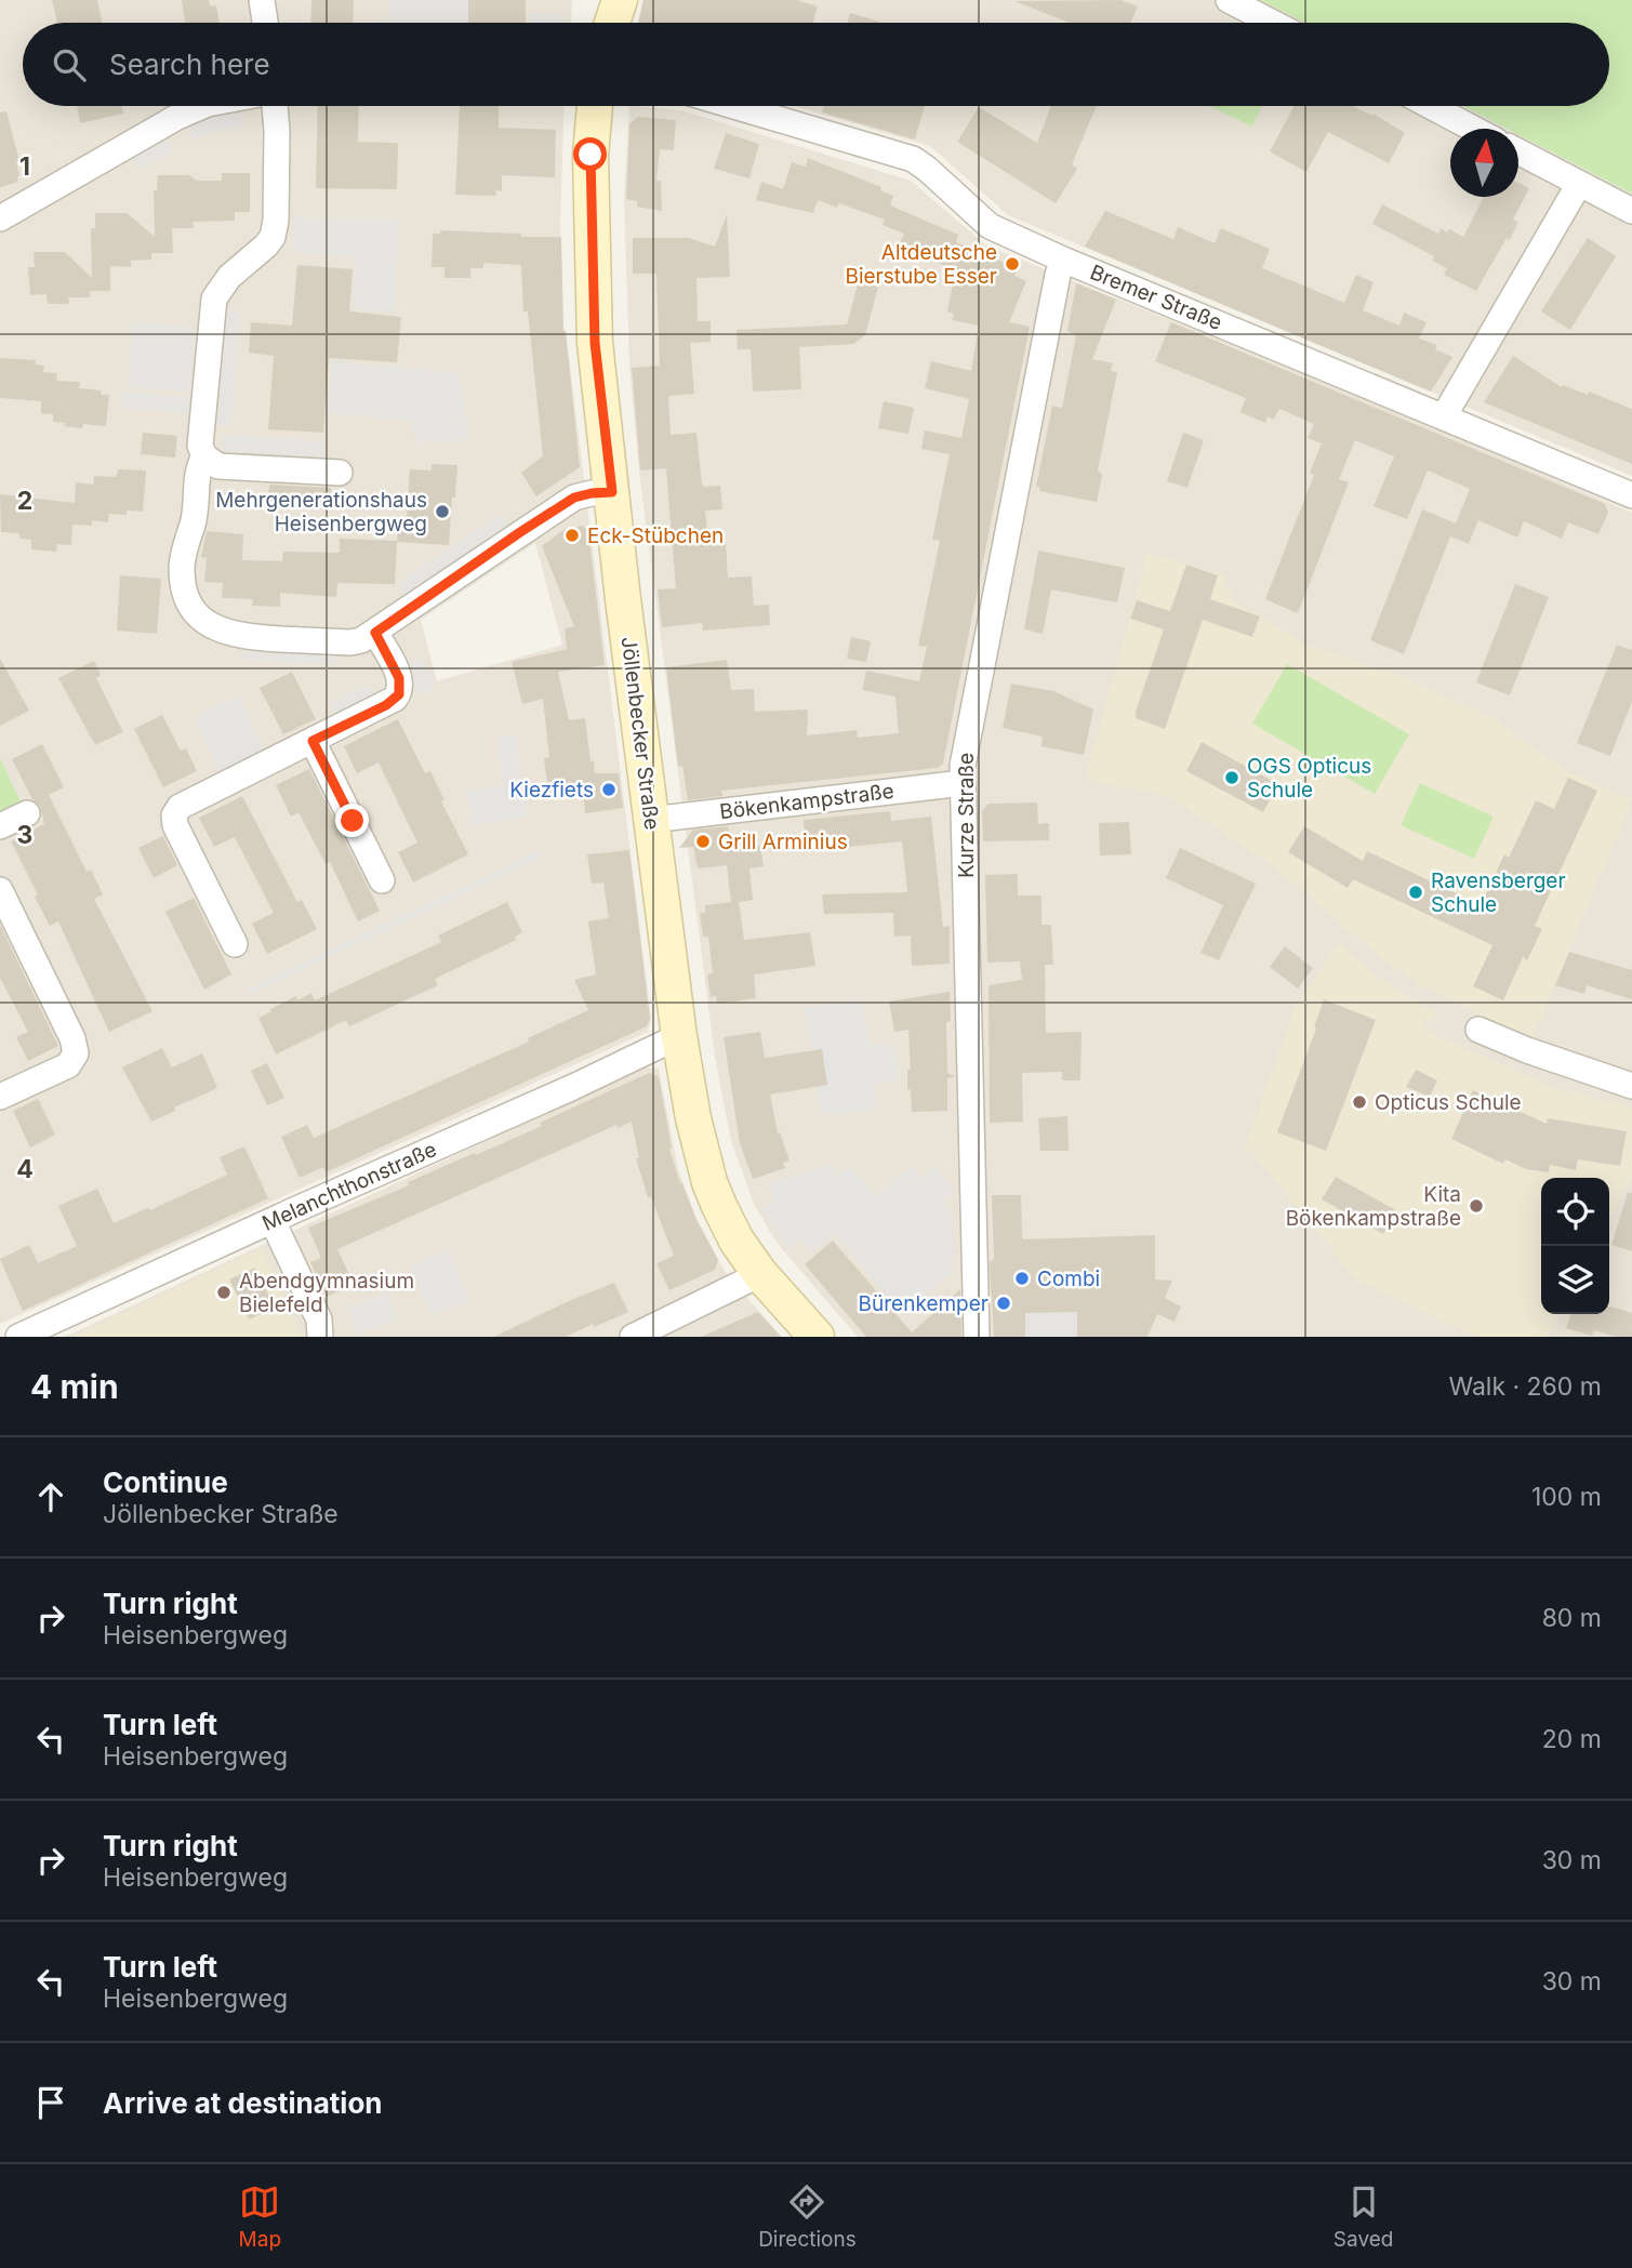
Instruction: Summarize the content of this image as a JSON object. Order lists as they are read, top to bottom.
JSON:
{
  "streets": {
    "main road": ["Jöllenbecker Straße"],
    "street": [
      "Bremer Straße",
      "Bökenkampstraße",
      "Kurze Straße",
      "Melanchthonstraße"
    ]
  },
  "crossings": [
    ["Bremer Straße", "Kurze Straße"],
    ["Jöllenbecker Straße", "Bökenkampstraße"],
    ["Jöllenbecker Straße", "Melanchthonstraße"],
    ["Bökenkampstraße", "Kurze Straße"]
  ],
  "places": [
    "Altdeutsche Bierstube Esser",
    "Mehrgenerationshaus Heisenbergweg",
    "Eck-Stübchen",
    "OGS Opticus Schule",
    "Kiezfiets",
    "Grill Arminius",
    "Ravensberger Schule",
    "Opticus Schule",
    "Kita Bökenkampstraße",
    "Combi",
    "Abendgymnasium Bielefeld",
    "Bürenkemper"
  ],
  "north": "top",
  "page": {
    "search": "Search here",
    "heading": ["4 min", "Walk · 260 m"],
    "list": [
      ["Continue", "Jöllenbecker Straße", "100 m"],
      ["Turn right", "Heisenbergweg", "80 m"],
      ["Turn left", "Heisenbergweg", "20 m"],
      ["Turn right", "Heisenbergweg", "30 m"],
      ["Turn left", "Heisenbergweg", "30 m"],
      "Arrive at destination"
    ],
    "nav": ["Map", "Directions", "Saved"]
  },
  "grid": {
    "rows": [
      "1",
      "2",
      "3",
      "4"
    ]
  }
}
